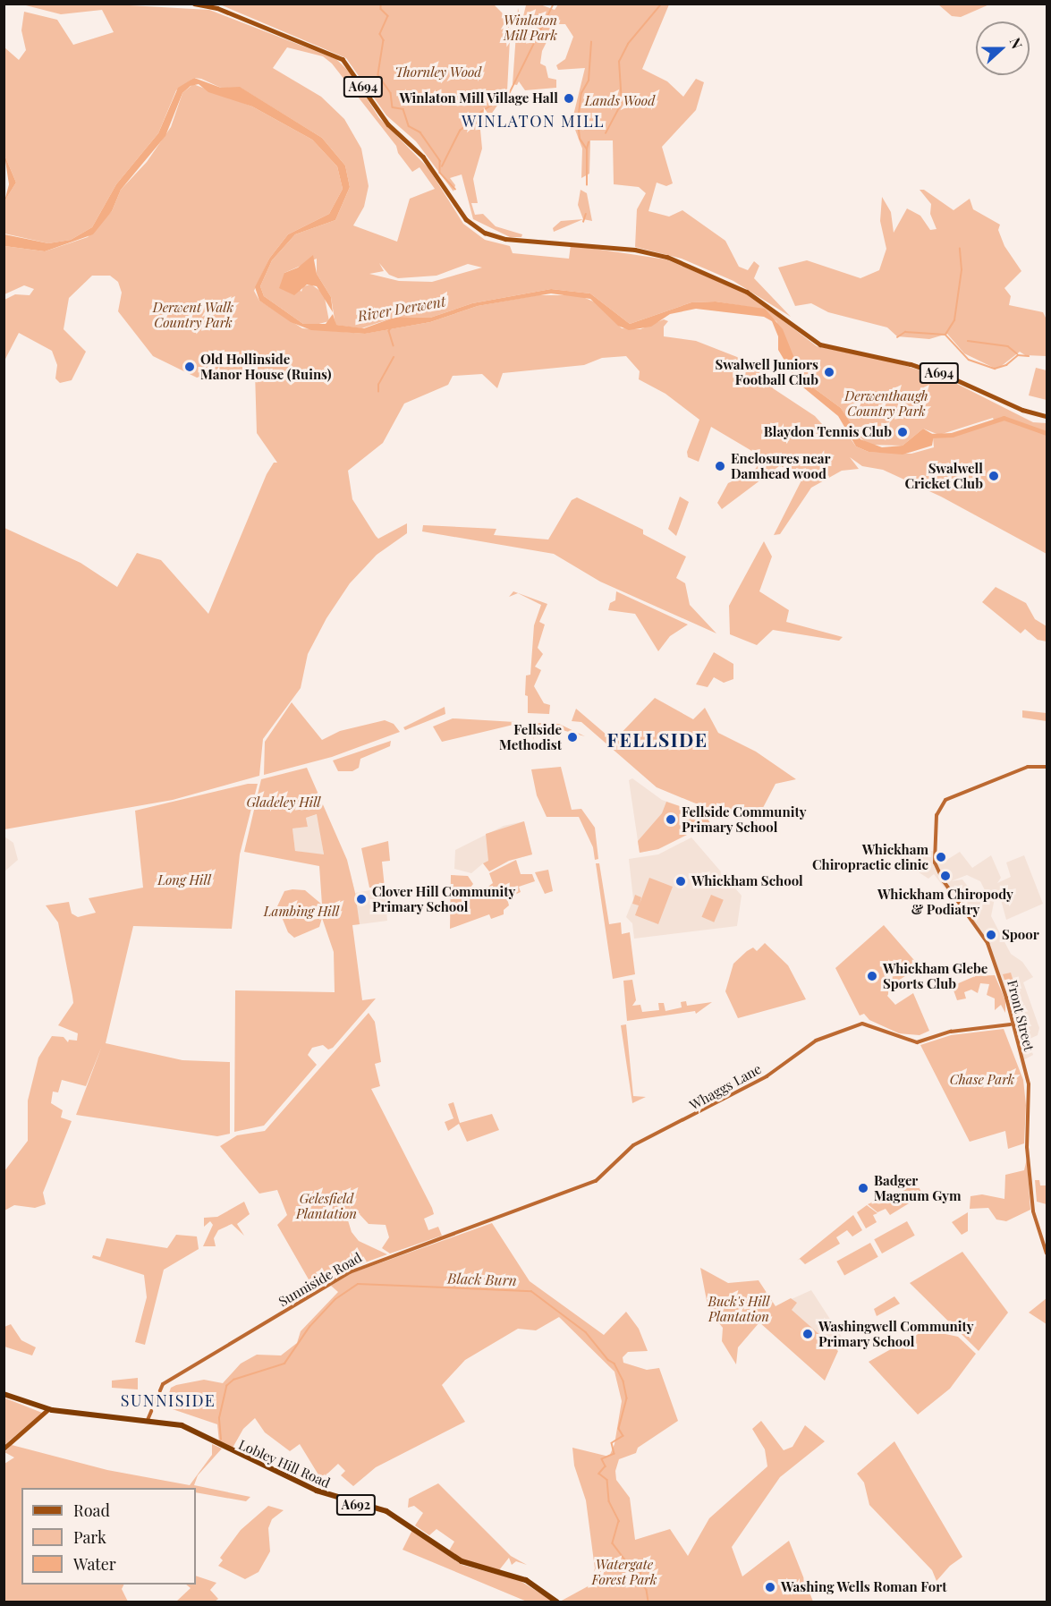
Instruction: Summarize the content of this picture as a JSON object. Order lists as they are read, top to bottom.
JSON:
{
  "streets": {
    "highway": ["Lobley Hill Road", "A692"],
    "main road": [
      "A694",
      "Front Street",
      "Whaggs Lane",
      "Sunniside Road"
    ]
  },
  "crossings": [
    ["Front Street", "Whaggs Lane"],
    ["Whaggs Lane", "Sunniside Road"],
    ["Sunniside Road", "Lobley Hill Road"],
    ["Lobley Hill Road", "A692"]
  ],
  "districts": ["WINLATON MILL", "FELLSIDE", "SUNNISIDE"],
  "water": ["River Derwent", "Black Burn"],
  "parks": [
    "Winlaton Mill Park",
    "Thornley Wood",
    "Lands Wood",
    "Derwent Walk Country Park",
    "Derwenthaugh Country Park",
    "Gladeley Hill",
    "Long Hill",
    "Lambing Hill",
    "Chase Park",
    "Gelesfield Plantation",
    "Buck's Hill Plantation",
    "Watergate Forest Park"
  ],
  "places": [
    "Winlaton Mill Village Hall",
    "Old Hollinside Manor House (Ruins)",
    "Swalwell Juniors Football Club",
    "Blaydon Tennis Club",
    "Enclosures near Damhead wood",
    "Swalwell Cricket Club",
    "Fellside Methodist",
    "Fellside Community Primary School",
    "Whickham Chiropractic clinic",
    "Whickham Chiropody & Podiatry",
    "Whickham School",
    "Clover Hill Community Primary School",
    "Spoor",
    "Whickham Glebe Sports Club",
    "Badger Magnum Gym",
    "Washingwell Community Primary School",
    "Washing Wells Roman Fort"
  ],
  "legend": ["Road", "Park", "Water"],
  "north": "right"
}
